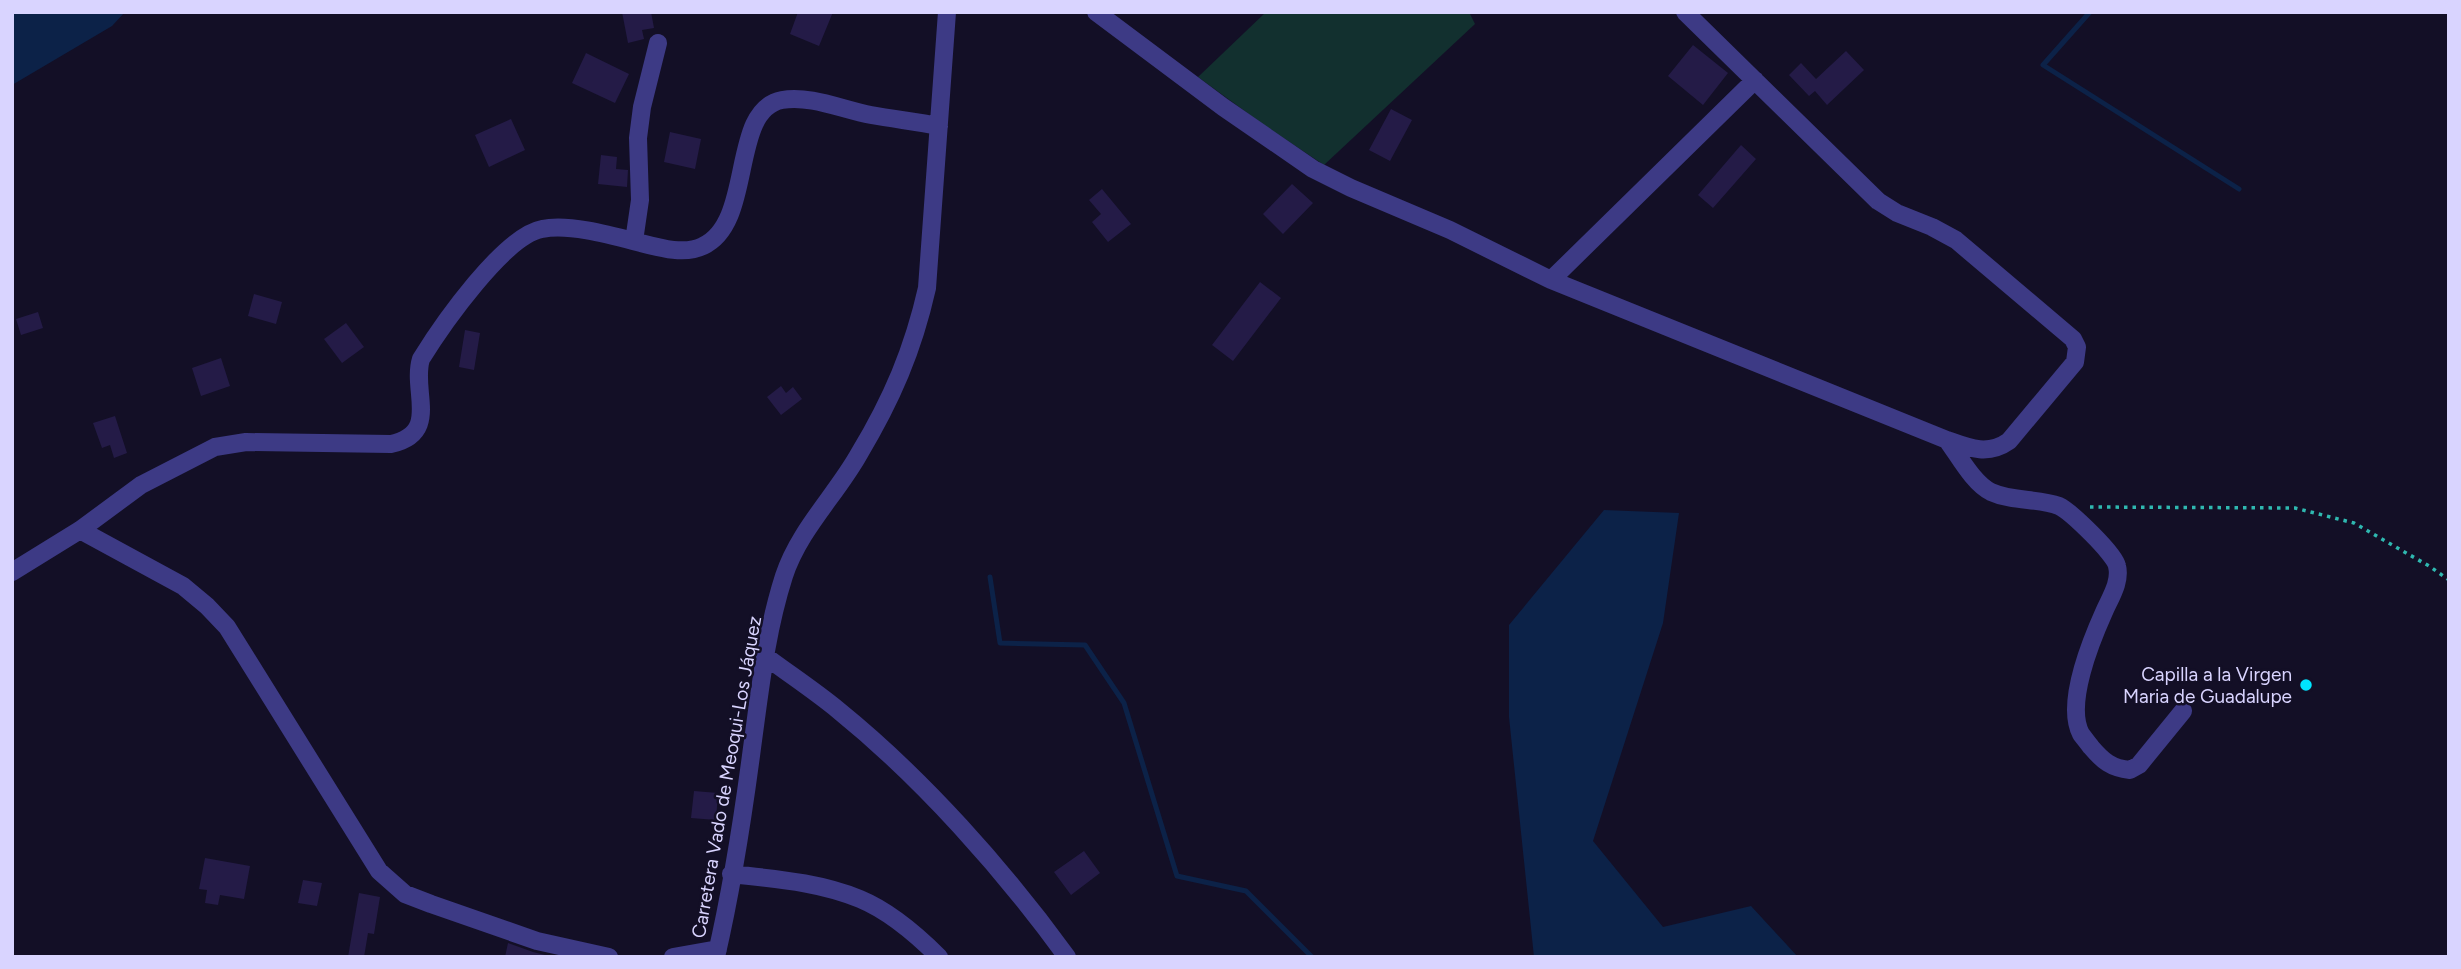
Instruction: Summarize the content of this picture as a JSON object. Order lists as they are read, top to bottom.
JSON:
{
  "streets": {
    "street": ["Carretera Vado de Meoqui-Los Jáquez"]
  },
  "places": ["Capilla a la Virgen Maria de Guadalupe"]
}
